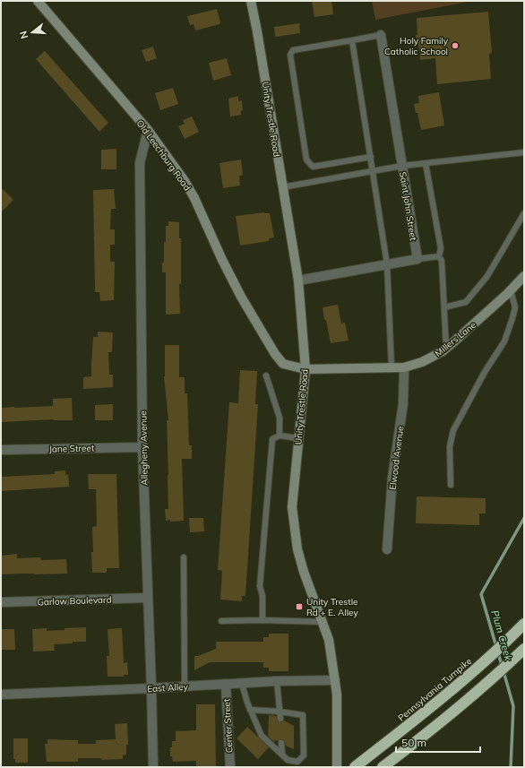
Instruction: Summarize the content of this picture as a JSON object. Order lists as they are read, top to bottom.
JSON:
{
  "streets": {
    "highway": ["Pennsylvania Turnpike"],
    "street": [
      "Unity Trestle Road",
      "Old Leechburg Road",
      "Saint John Street",
      "Millers Lane",
      "Jane Street",
      "Allegheny Avenue",
      "Elwood Avenue",
      "Garlow Boulevard",
      "East Alley",
      "Center Street"
    ]
  },
  "crossings": [
    ["Unity Trestle Road", "Old Leechburg Road"],
    ["Unity Trestle Road", "Millers Lane"],
    ["Unity Trestle Road", "East Alley"],
    ["Old Leechburg Road", "Millers Lane"],
    ["Old Leechburg Road", "Allegheny Avenue"],
    ["Millers Lane", "Elwood Avenue"],
    ["Jane Street", "Allegheny Avenue"],
    ["Allegheny Avenue", "Garlow Boulevard"],
    ["Allegheny Avenue", "East Alley"],
    ["East Alley", "Center Street"]
  ],
  "water": ["Plum Creek"],
  "places": {
    "other": ["Holy Family Catholic School"],
    "transit": ["Unity Trestle Rd + E. Alley"]
  },
  "scale_bar": "50 m",
  "north": "left"
}
